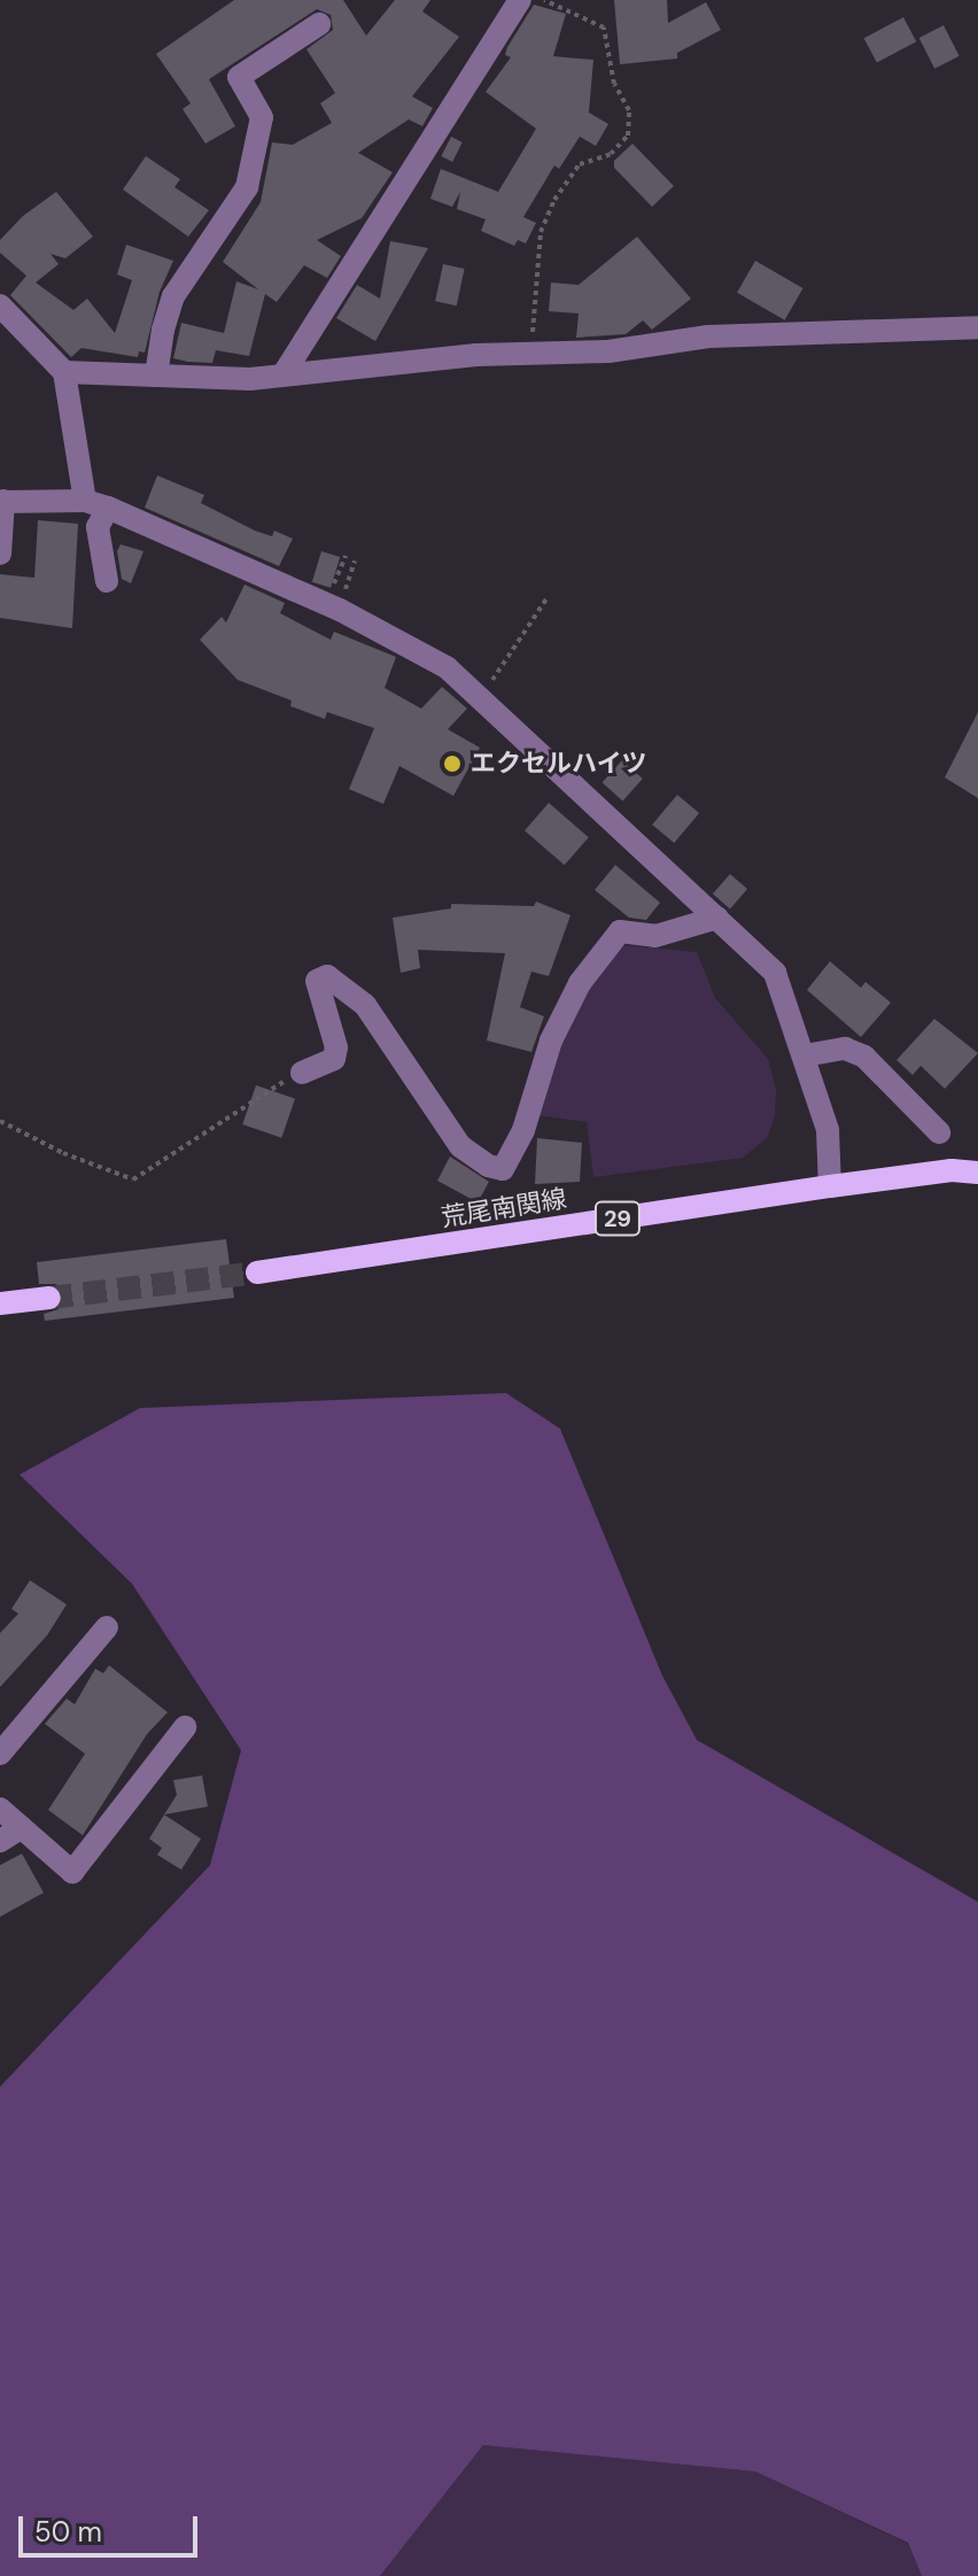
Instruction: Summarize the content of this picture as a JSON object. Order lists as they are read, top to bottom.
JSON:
{
  "streets": {
    "main road": ["荒尾南関線", "29"]
  },
  "places": ["エクセルハイツ"],
  "scale_bar": "50 m"
}
